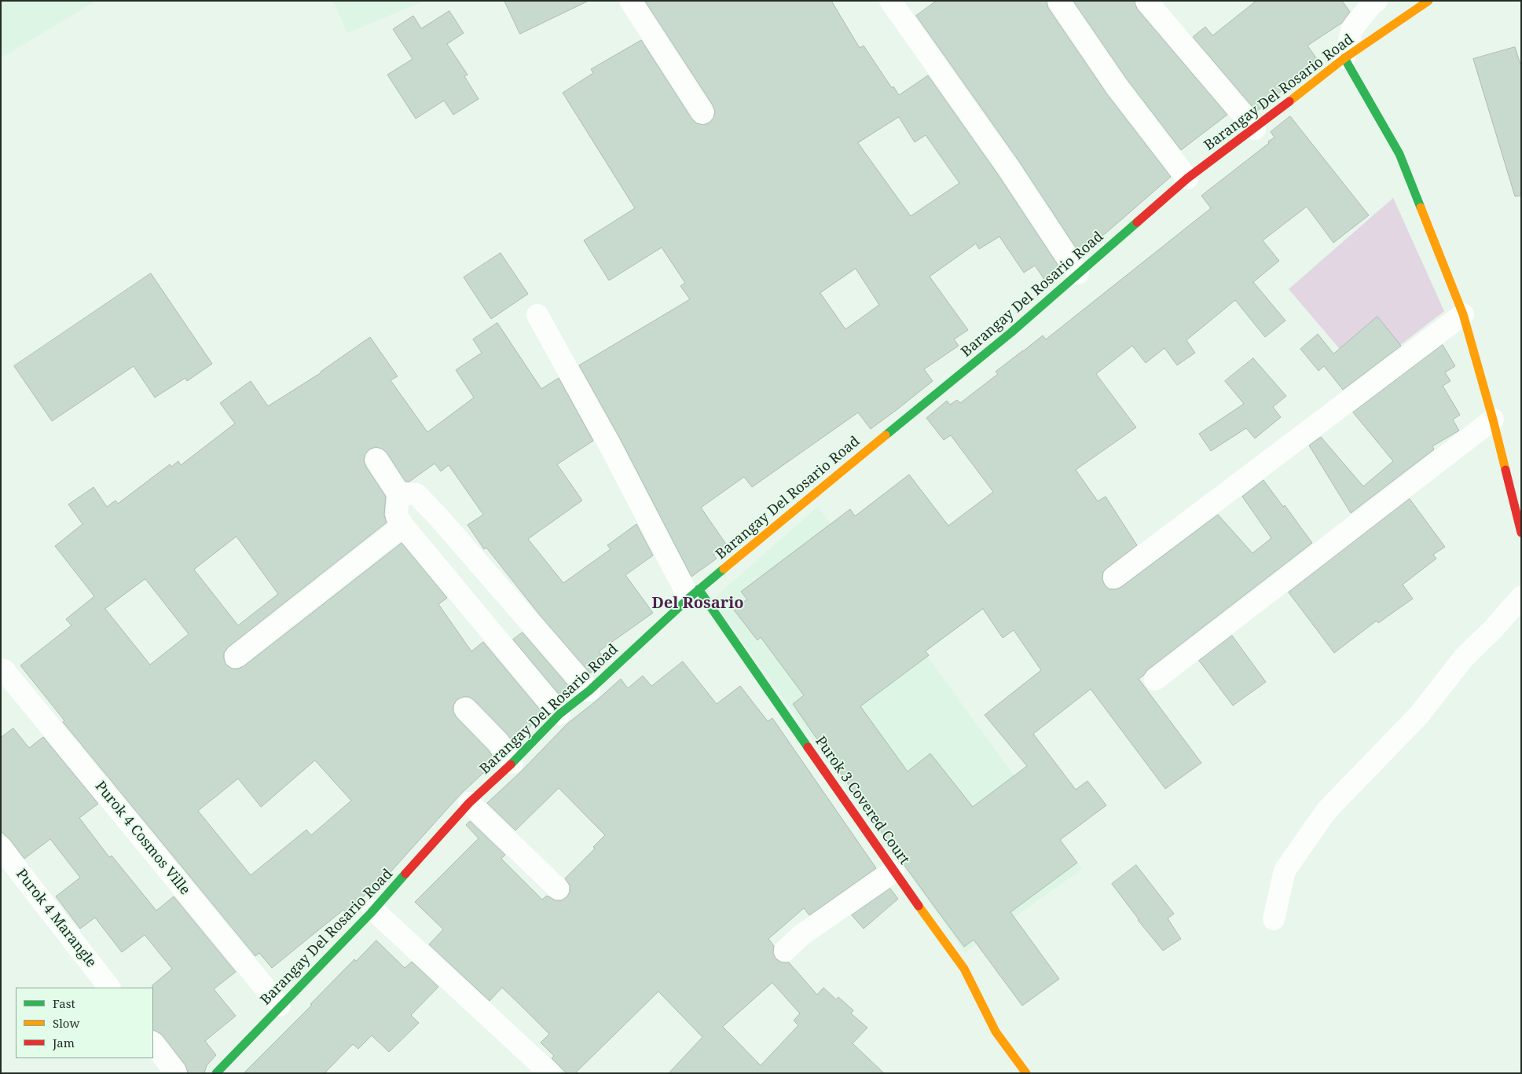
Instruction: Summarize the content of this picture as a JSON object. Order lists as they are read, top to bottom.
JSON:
{
  "streets": {
    "main road": ["Barangay Del Rosario Road", "Purok 3 Covered Court"],
    "street": ["Purok 4 Cosmos Ville", "Purok 4 Marangle"]
  },
  "crossings": [
    ["Barangay Del Rosario Road", "Purok 3 Covered Court"],
    ["Barangay Del Rosario Road", "Purok 4 Cosmos Ville"]
  ],
  "districts": ["Del Rosario"],
  "legend": ["Fast", "Slow", "Jam"]
}
